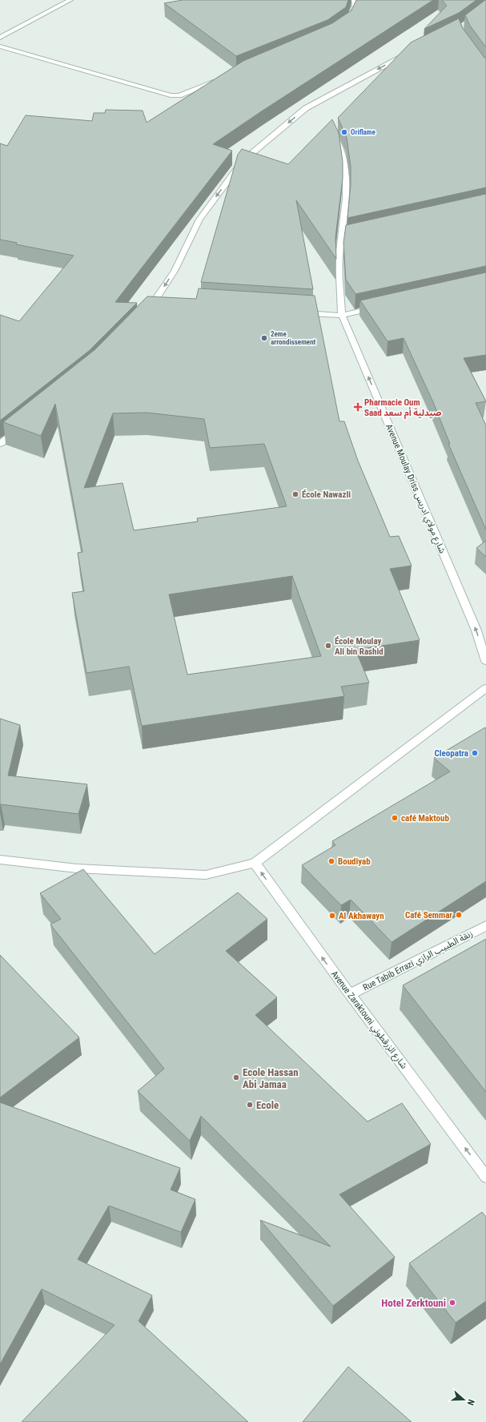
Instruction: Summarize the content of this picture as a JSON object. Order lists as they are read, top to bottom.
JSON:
{
  "streets": {
    "street": ["Avenue Moulay Driss شارع مولاي ادريس", "Rue Tabib Errazi زنقة الطبيب الرازي", "Avenue Zaraktouni شارع الزرقطوني"]
  },
  "crossings": [
    ["Rue Tabib Errazi زنقة الطبيب الرازي", "Avenue Zaraktouni شارع الزرقطوني"]
  ],
  "one_way": ["Avenue Moulay Driss شارع مولاي ادريس", "Avenue Zaraktouni شارع الزرقطوني"],
  "places": {
    "other": [
      "Oriflame",
      "2eme arrondissement",
      "École Nawazli",
      "École Moulay Ali bin Rashid",
      "Cleopatra",
      "café Maktoub",
      "Boudiyab",
      "Café Semmar",
      "Al Akhawayn",
      "Ecole Hassan Abi Jamaa",
      "Ecole",
      "Hotel Zerktouni"
    ],
    "health": ["Pharmacie Oum Saad صيدلية أم سعد"]
  },
  "north": "right"
}
